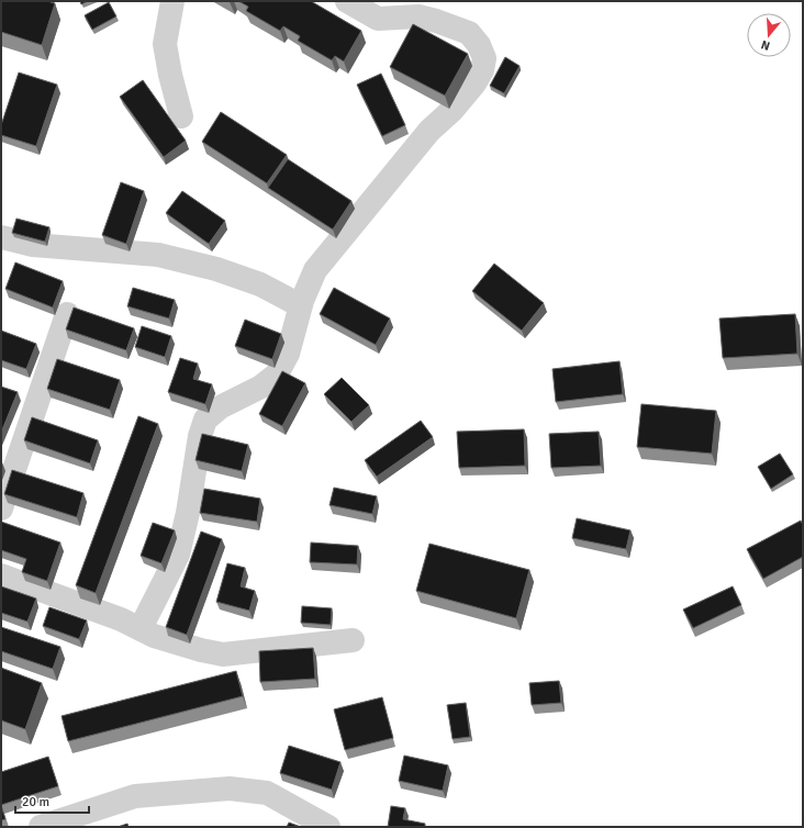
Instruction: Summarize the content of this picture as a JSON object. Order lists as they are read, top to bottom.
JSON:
{
  "scale_bar": "20 m",
  "north": "bottom"
}
